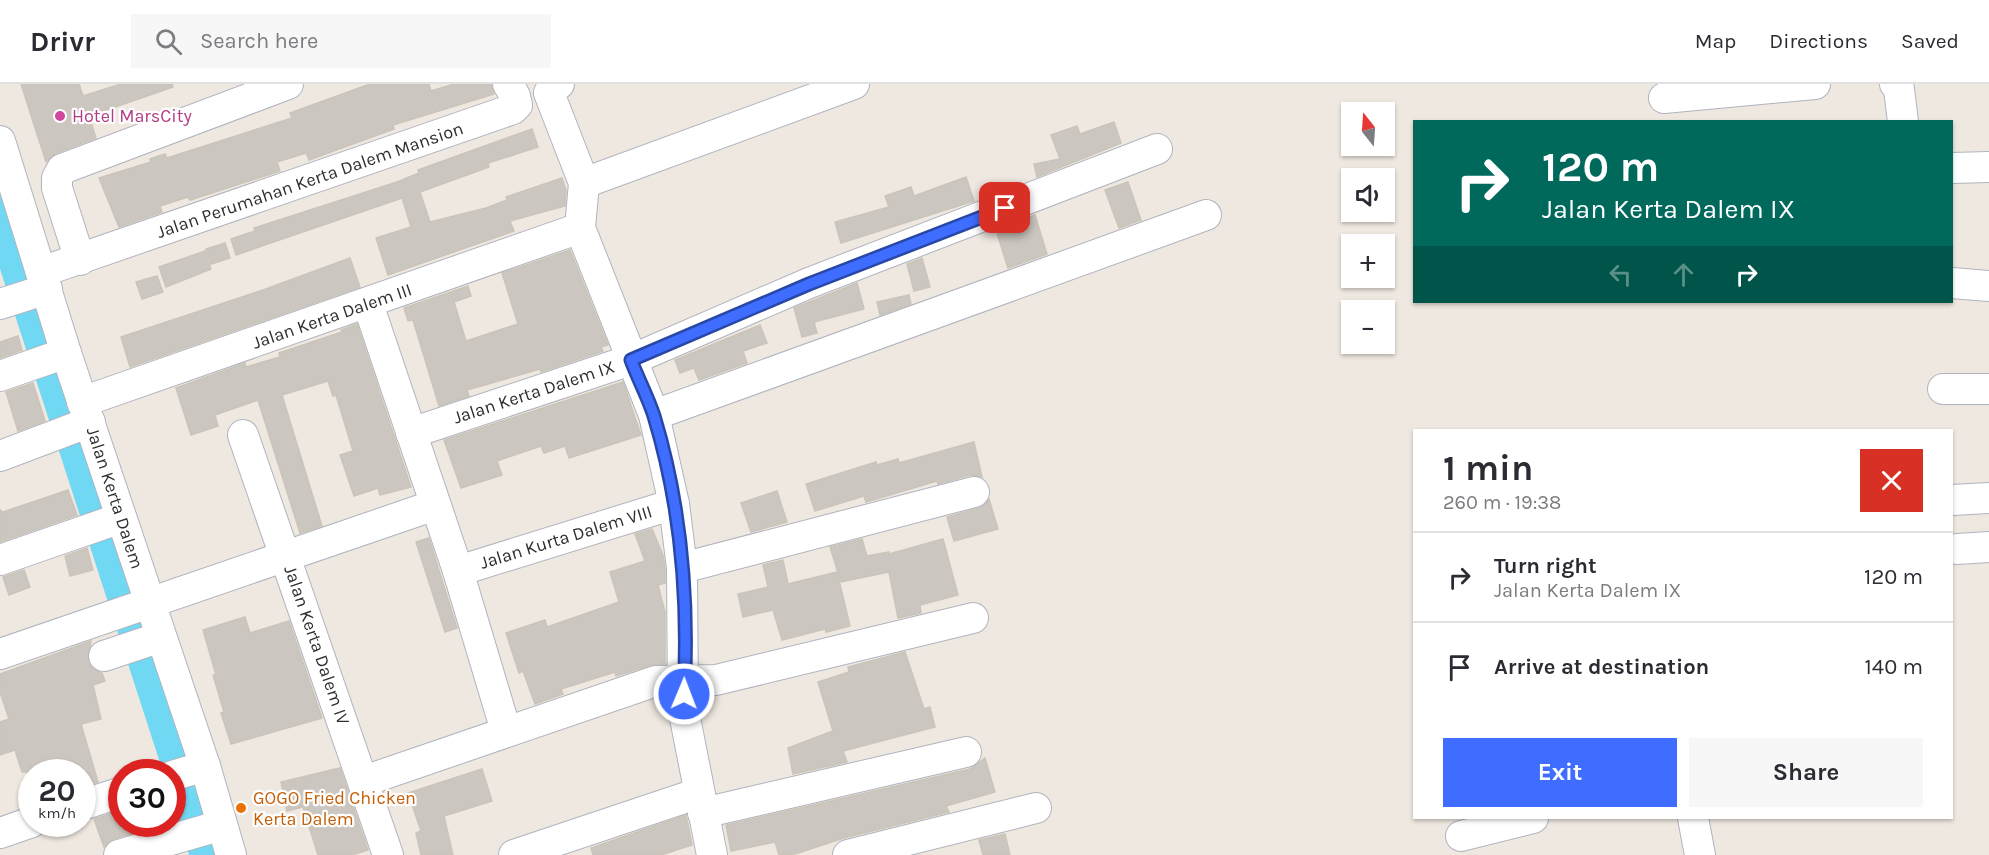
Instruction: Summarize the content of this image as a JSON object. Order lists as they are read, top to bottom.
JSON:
{
  "streets": {
    "street": [
      "Jalan Perumahan Kerta Dalem Mansion",
      "Jalan Kerta Dalem III",
      "Jalan Kerta Dalem IX",
      "Jalan Kerta Dalem",
      "Jalan Kurta Dalem VIII",
      "Jalan Kerta Dalem IV"
    ]
  },
  "crossings": [
    ["Jalan Perumahan Kerta Dalem Mansion", "Jalan Kerta Dalem"],
    ["Jalan Kerta Dalem III", "Jalan Kerta Dalem"]
  ],
  "places": ["Hotel MarsCity", "GOGO Fried Chicken Kerta Dalem"],
  "north": "top",
  "page": {
    "header": "Drivr",
    "search": "Search here",
    "nav": ["Map", "Directions", "Saved"],
    "map_buttons": ["+", "−"],
    "turn": ["120 m", "Jalan Kerta Dalem IX"],
    "heading": ["1 min", "260 m · 19:38"],
    "list": [
      {
        "name": "Turn right",
        "note": "Jalan Kerta Dalem IX",
        "value": "120 m"
      },
      {
        "name": "Arrive at destination",
        "value": "140 m"
      }
    ],
    "buttons": ["Exit", "Share"],
    "speed": "20 km/h",
    "limit": "30"
  }
}
